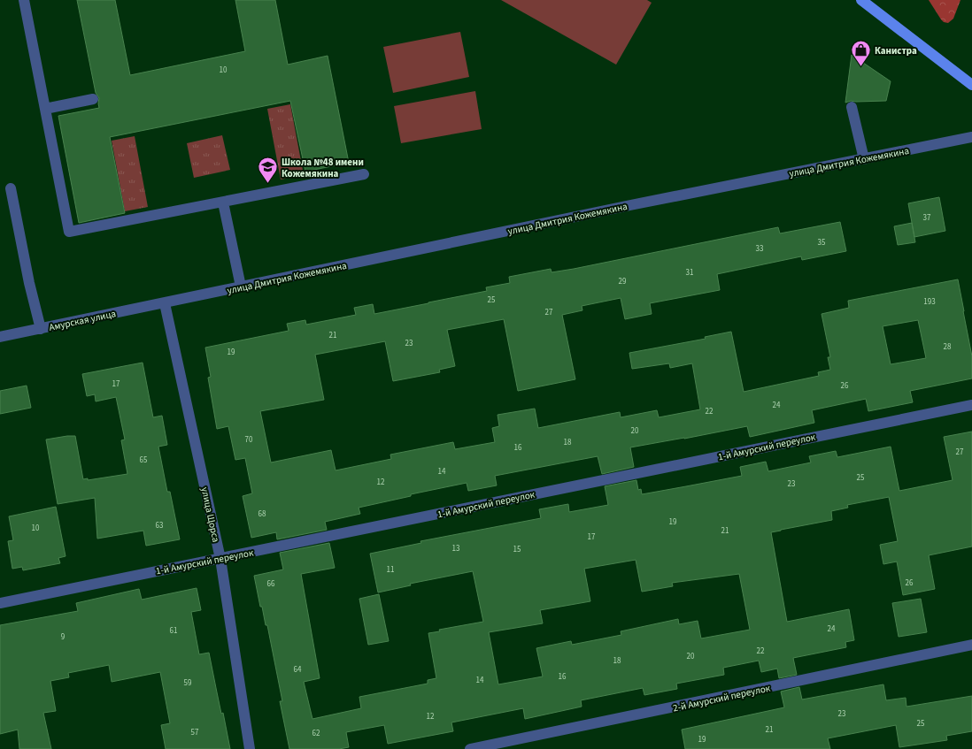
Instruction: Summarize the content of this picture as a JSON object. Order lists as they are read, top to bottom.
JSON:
{
  "streets": {
    "street": [
      "улица Дмитрия Кожемякина",
      "Амурская улица",
      "1-й Амурский переулок",
      "улица Щорса",
      "2-й Амурский переулок"
    ]
  },
  "crossings": [
    ["улица Дмитрия Кожемякина", "Амурская улица"],
    ["улица Дмитрия Кожемякина", "улица Щорса"],
    ["Амурская улица", "улица Щорса"],
    ["1-й Амурский переулок", "улица Щорса"]
  ],
  "places": {
    "shop": ["Канистра"],
    "school or university": ["Школа №48 имени Кожемякина"]
  },
  "house_numbers": [
    "10",
    "37",
    "35",
    "33",
    "31",
    "29",
    "25",
    "193",
    "27",
    "21",
    "23",
    "28",
    "19",
    "17",
    "26",
    "24",
    "22",
    "20",
    "70",
    "18",
    "16",
    "27",
    "65",
    "14",
    "25",
    "12",
    "23",
    "68",
    "19",
    "63",
    "10",
    "21",
    "17",
    "13",
    "15",
    "11",
    "26",
    "66",
    "24",
    "61",
    "9",
    "22",
    "20",
    "18",
    "64",
    "16",
    "14",
    "59",
    "23",
    "12",
    "25",
    "21",
    "57",
    "62",
    "19"
  ]
}
